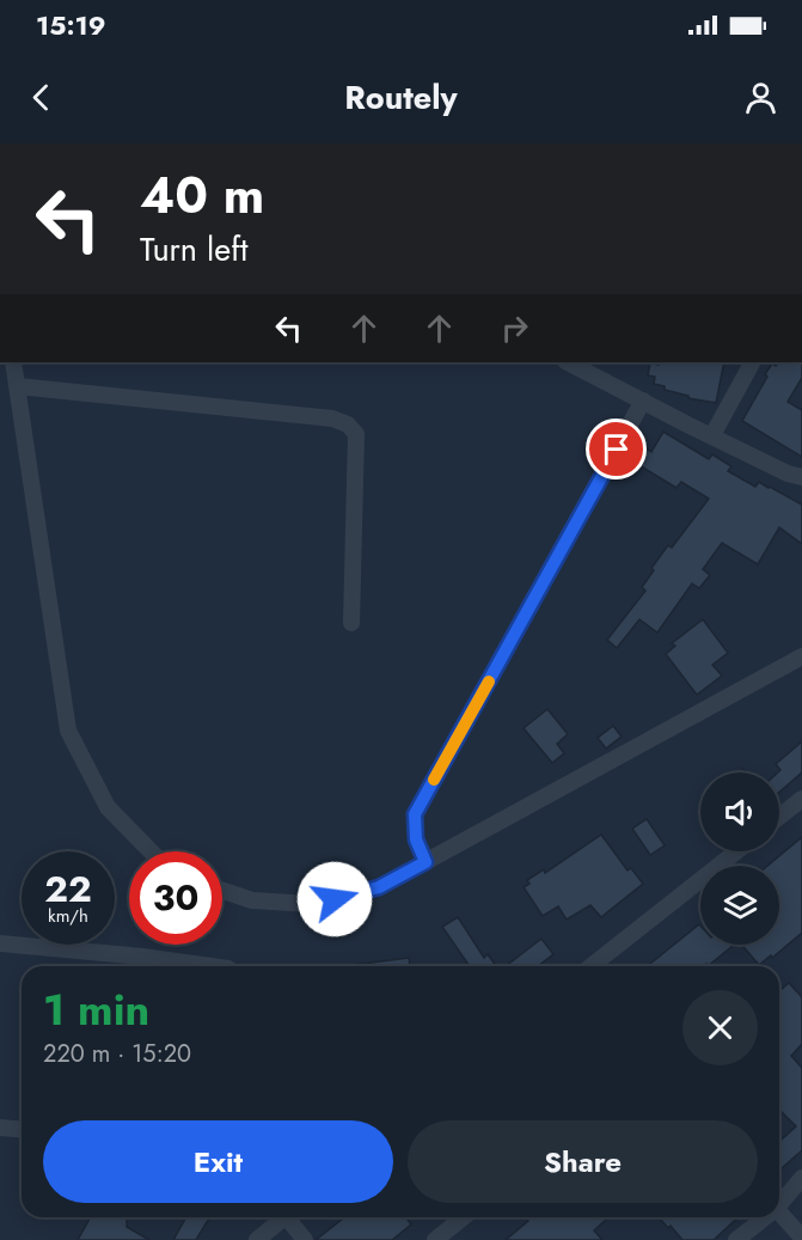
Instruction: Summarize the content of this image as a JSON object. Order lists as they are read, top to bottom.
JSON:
{
  "page": {
    "status": "15:19",
    "header": "Routely",
    "turn": ["40 m", "Turn left"],
    "speed": "22 km/h",
    "limit": "30",
    "heading": ["1 min", "220 m · 15:20"],
    "buttons": ["Exit", "Share"]
  }
}
